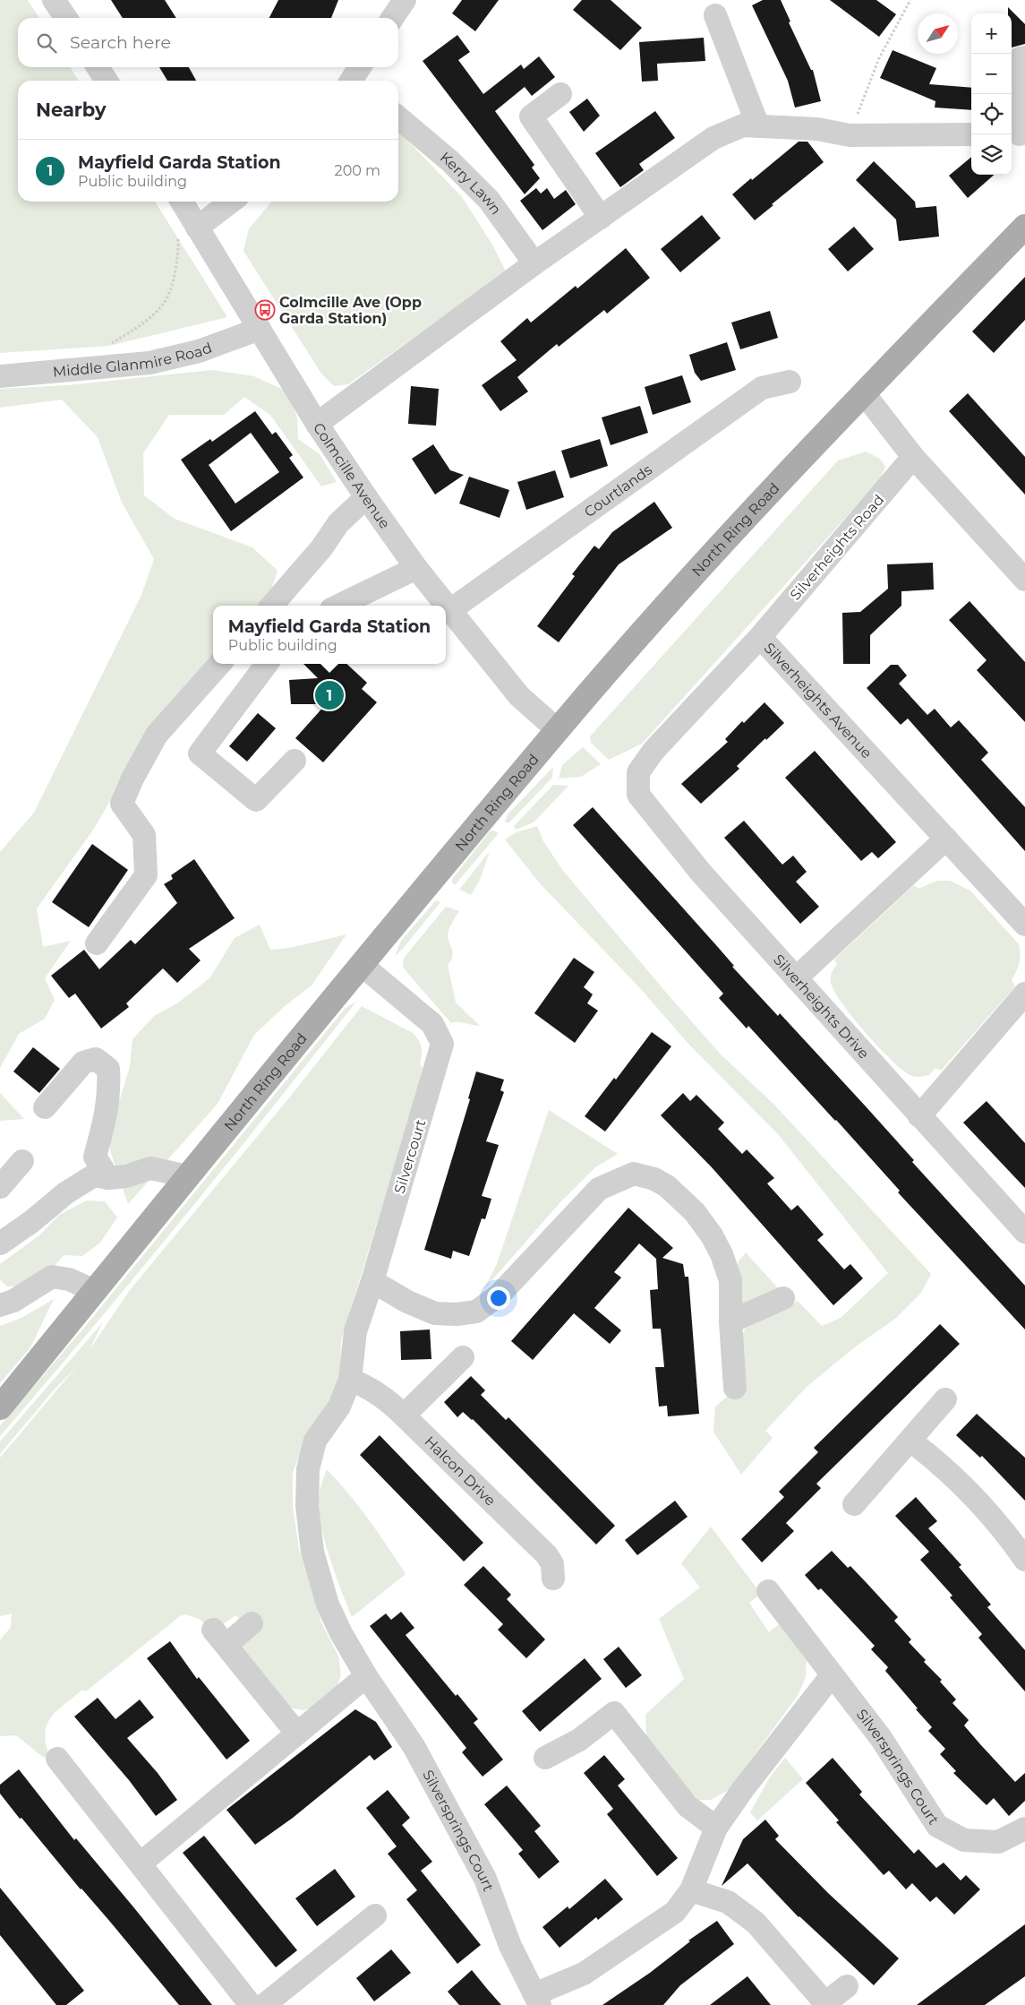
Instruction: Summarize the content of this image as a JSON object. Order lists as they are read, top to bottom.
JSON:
{
  "streets": {
    "main road": ["North Ring Road"],
    "street": [
      "Kerry Lawn",
      "Middle Glanmire Road",
      "Colmcille Avenue",
      "Courtlands",
      "Silverheights Road",
      "Silverheights Avenue",
      "Silverheights Drive",
      "Silvercourt",
      "Halcon Drive",
      "Silversprings Court"
    ]
  },
  "crossings": [
    ["Middle Glanmire Road", "Colmcille Avenue"],
    ["Colmcille Avenue", "Courtlands"],
    ["Colmcille Avenue", "North Ring Road"],
    ["North Ring Road", "Silvercourt"],
    ["Silverheights Road", "Silverheights Avenue"],
    ["Silverheights Avenue", "Silverheights Drive"],
    ["Silvercourt", "Halcon Drive"],
    ["Silvercourt", "Silversprings Court"],
    ["Halcon Drive", "Silversprings Court"]
  ],
  "places": {
    "bus stop": ["Colmcille Ave (Opp Garda Station)"]
  },
  "north": "top right",
  "page": {
    "map_buttons": ["+", "−"],
    "search": "Search here",
    "heading": "Nearby",
    "list": [
      {
        "mark": "1",
        "name": "Mayfield Garda Station",
        "note": "Public building",
        "value": "200 m"
      }
    ],
    "popup": ["Mayfield Garda Station", "Public building"],
    "pins": "1"
  }
}
